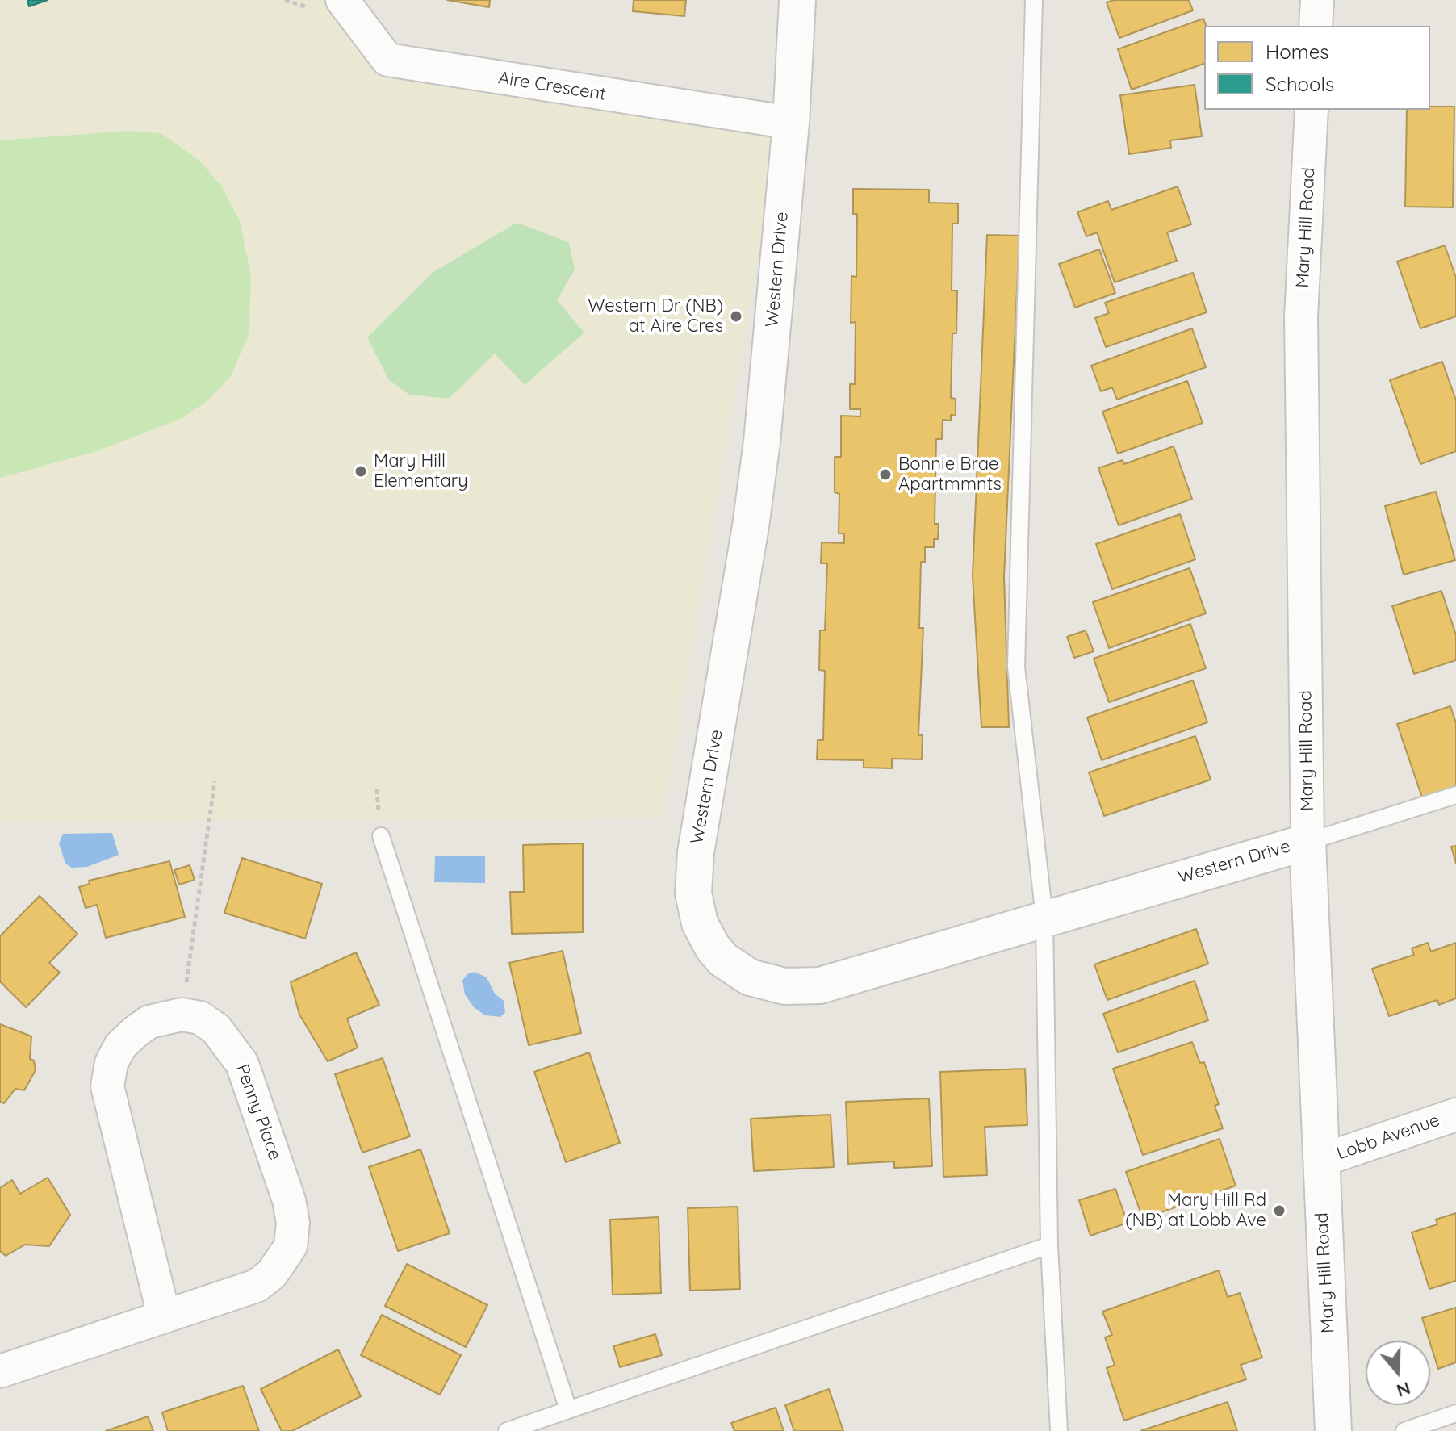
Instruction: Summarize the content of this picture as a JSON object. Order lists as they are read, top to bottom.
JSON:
{
  "streets": {
    "street": [
      "Aire Crescent",
      "Mary Hill Road",
      "Western Drive",
      "Penny Place",
      "Lobb Avenue"
    ]
  },
  "crossings": [
    ["Aire Crescent", "Western Drive"],
    ["Mary Hill Road", "Western Drive"],
    ["Mary Hill Road", "Lobb Avenue"]
  ],
  "places": [
    "Western Dr (NB) at Aire Cres",
    "Mary Hill Elementary",
    "Bonnie Brae Apartmmnts",
    "Mary Hill Rd (NB) at Lobb Ave"
  ],
  "legend": ["Homes", "Schools"],
  "north": "bottom"
}
